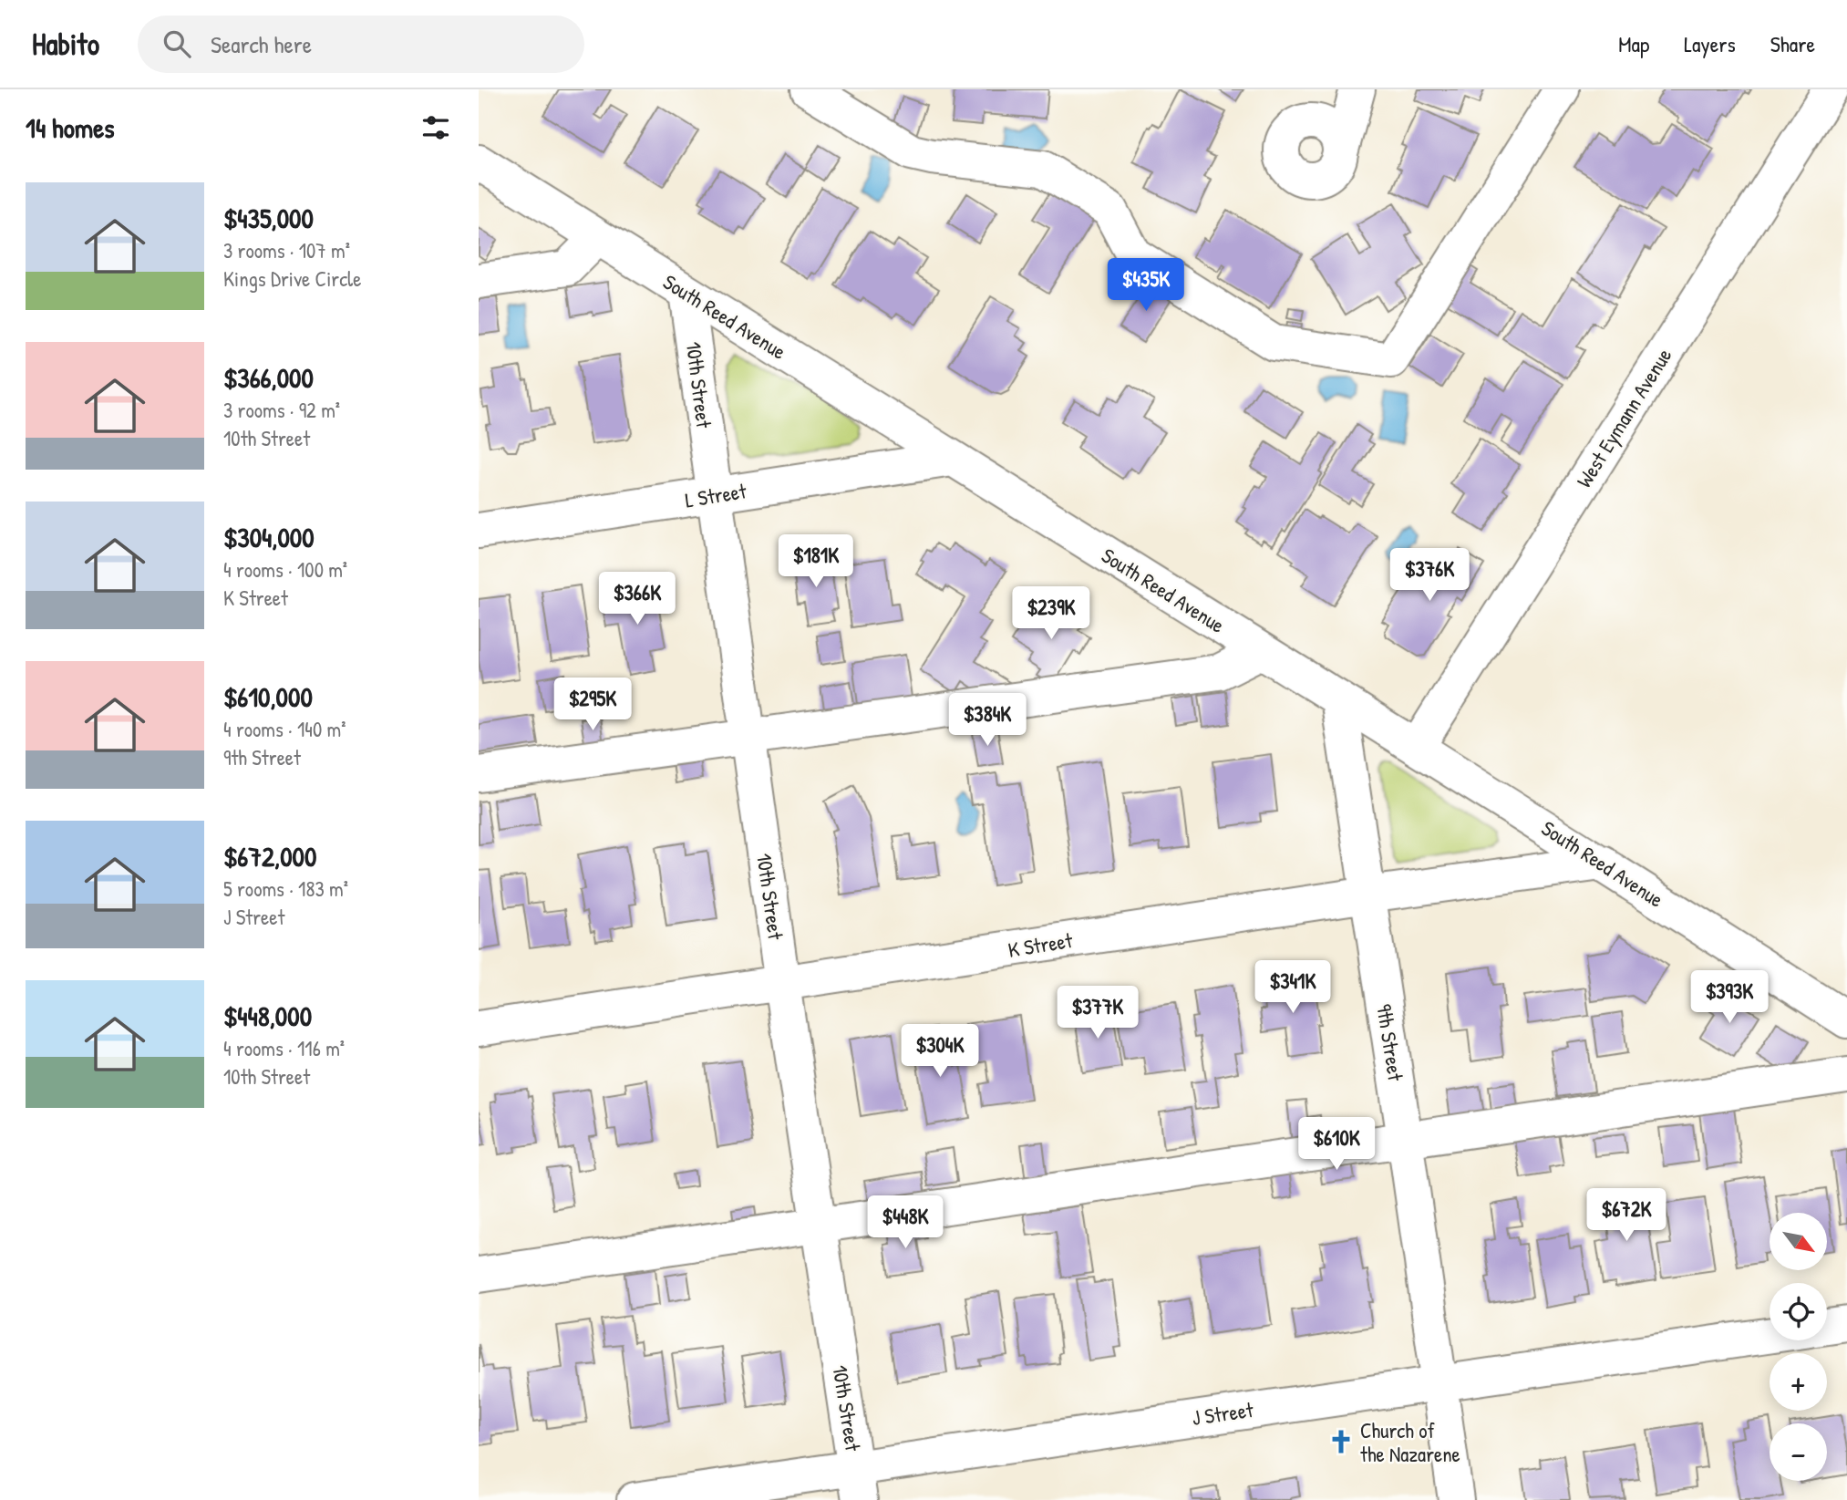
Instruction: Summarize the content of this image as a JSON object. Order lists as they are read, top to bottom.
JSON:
{
  "streets": {
    "street": [
      "South Reed Avenue",
      "10th Street",
      "West Eymann Avenue",
      "L Street",
      "K Street",
      "9th Street",
      "J Street"
    ]
  },
  "crossings": [
    ["South Reed Avenue", "10th Street"],
    ["South Reed Avenue", "West Eymann Avenue"],
    ["South Reed Avenue", "L Street"],
    ["South Reed Avenue", "K Street"],
    ["South Reed Avenue", "9th Street"],
    ["10th Street", "L Street"],
    ["10th Street", "K Street"],
    ["10th Street", "J Street"],
    ["K Street", "9th Street"],
    ["9th Street", "J Street"]
  ],
  "places": {
    "church": ["Church of the Nazarene"]
  },
  "north": "bottom right",
  "page": {
    "header": "Habito",
    "search": "Search here",
    "nav": ["Map", "Layers", "Share"],
    "heading": "14 homes",
    "list": [
      {
        "name": "$435,000",
        "note": "3 rooms · 107 m² · Kings Drive Circle"
      },
      {
        "name": "$366,000",
        "note": "3 rooms · 92 m² · 10th Street"
      },
      {
        "name": "$304,000",
        "note": "4 rooms · 100 m² · K Street"
      },
      {
        "name": "$610,000",
        "note": "4 rooms · 140 m² · 9th Street"
      },
      {
        "name": "$672,000",
        "note": "5 rooms · 183 m² · J Street"
      },
      {
        "name": "$448,000",
        "note": "4 rooms · 116 m² · 10th Street"
      }
    ],
    "price": [
      "$435K",
      "$181K",
      "$376K",
      "$366K",
      "$239K",
      "$295K",
      "$384K",
      "$341K",
      "$393K",
      "$377K",
      "$304K",
      "$610K",
      "$672K",
      "$448K"
    ],
    "map_buttons": ["+", "−"]
  }
}
